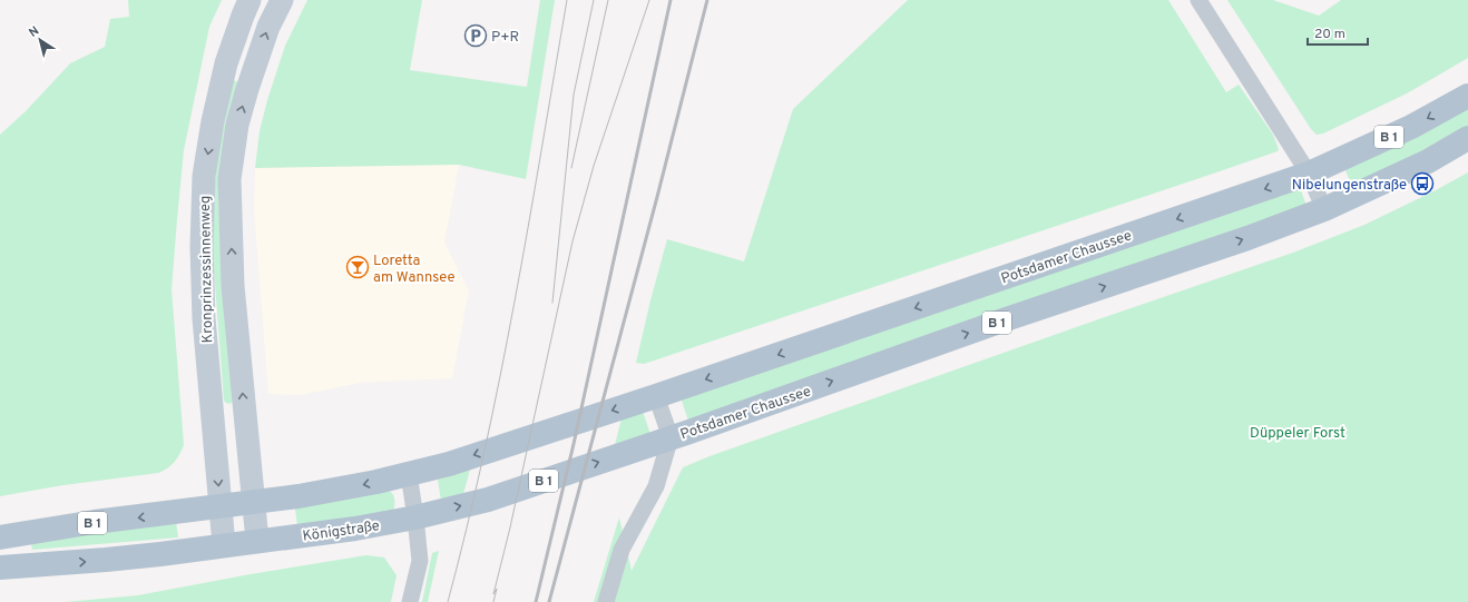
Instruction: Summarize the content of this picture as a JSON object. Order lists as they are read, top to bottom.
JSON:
{
  "streets": {
    "main road": [
      "B 1",
      "Potsdamer Chaussee",
      "Kronprinzessinnenweg",
      "Königstraße"
    ]
  },
  "crossings": [
    ["B 1", "Potsdamer Chaussee"],
    ["B 1", "Kronprinzessinnenweg"],
    ["Potsdamer Chaussee", "Königstraße"],
    ["Kronprinzessinnenweg", "Königstraße"]
  ],
  "parks": ["Düppeler Forst"],
  "places": {
    "parking": ["P+R"],
    "bus stop": ["Nibelungenstraße"],
    "bar": ["Loretta am Wannsee"]
  },
  "scale_bar": "20 m",
  "north": "top left"
}
